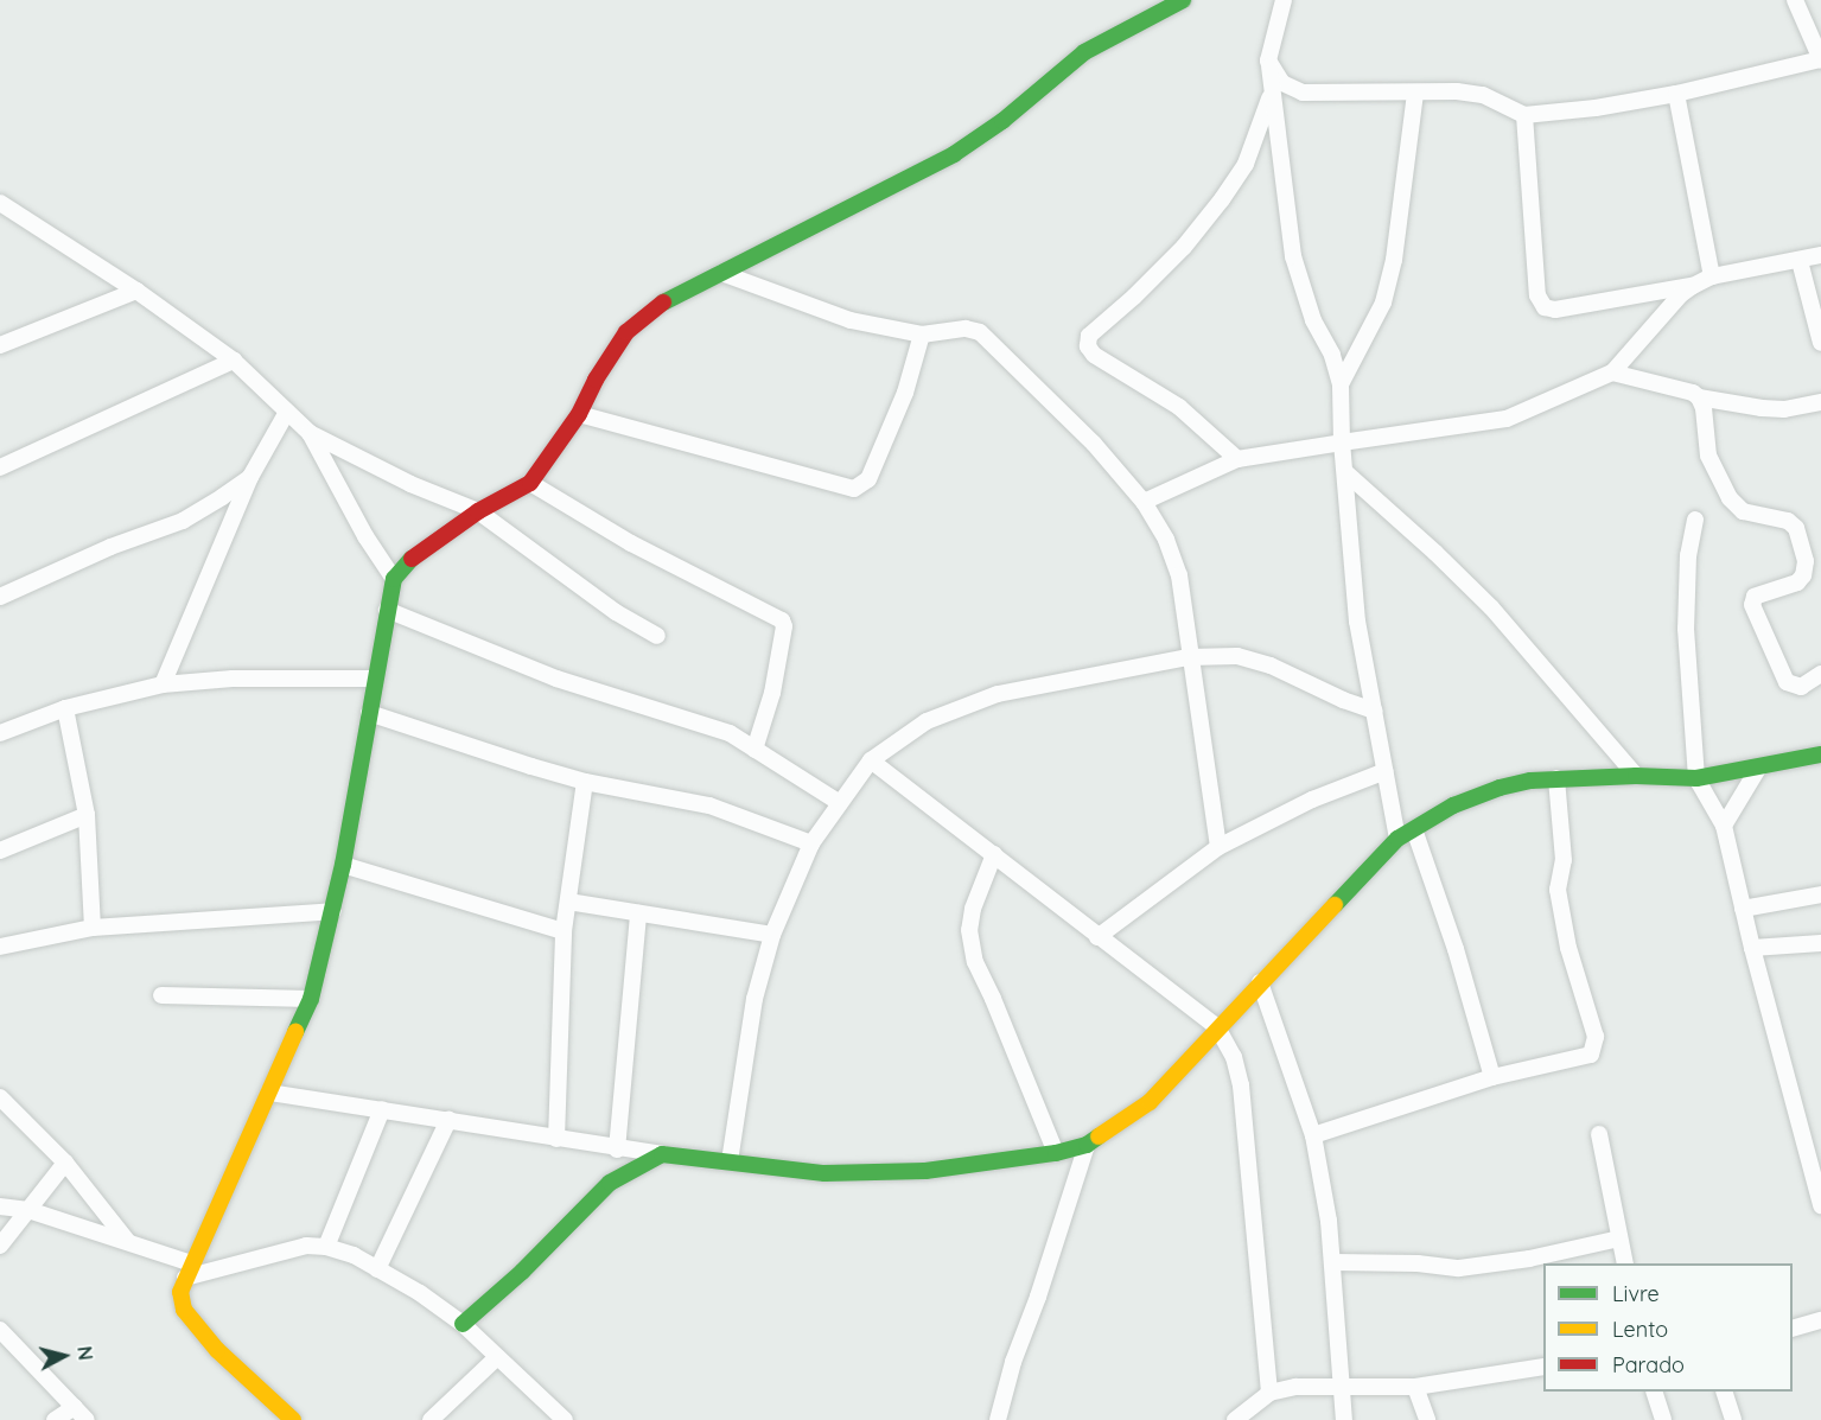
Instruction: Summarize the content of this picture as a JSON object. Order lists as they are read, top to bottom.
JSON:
{
  "legend": ["Livre", "Lento", "Parado"],
  "north": "right"
}
